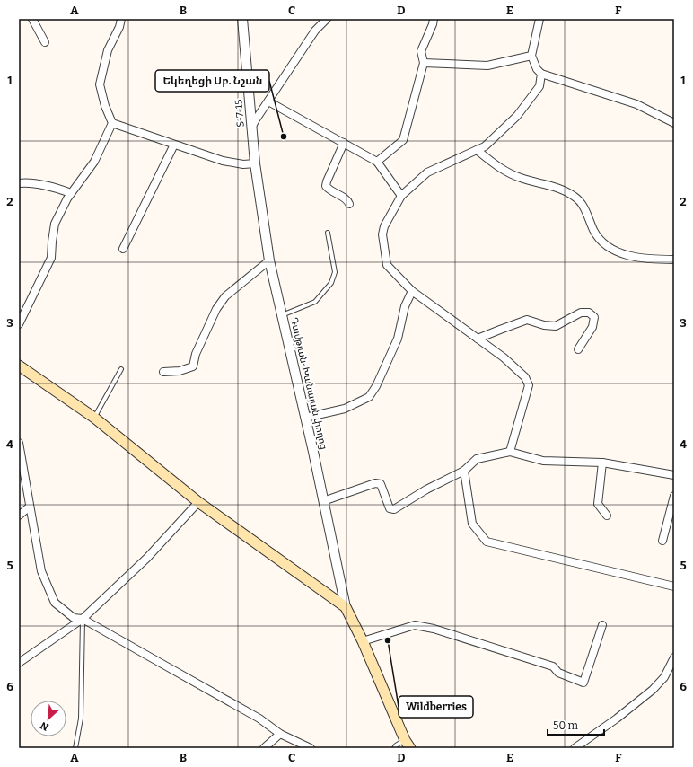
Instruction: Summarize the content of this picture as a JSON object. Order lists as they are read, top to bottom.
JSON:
{
  "streets": {
    "street": ["Տ-7-15", "Դավթյան-Խանայան փողոց"]
  },
  "crossings": [
    ["Տ-7-15", "Դավթյան-Խանայան փողոց"]
  ],
  "places": ["Եկեղեցի Սբ. Նշան", "Wildberries"],
  "scale_bar": "50 m",
  "north": "bottom left",
  "grid": {
    "columns": [
      "A",
      "B",
      "C",
      "D",
      "E",
      "F"
    ],
    "rows": [
      "1",
      "2",
      "3",
      "4",
      "5",
      "6"
    ]
  }
}
